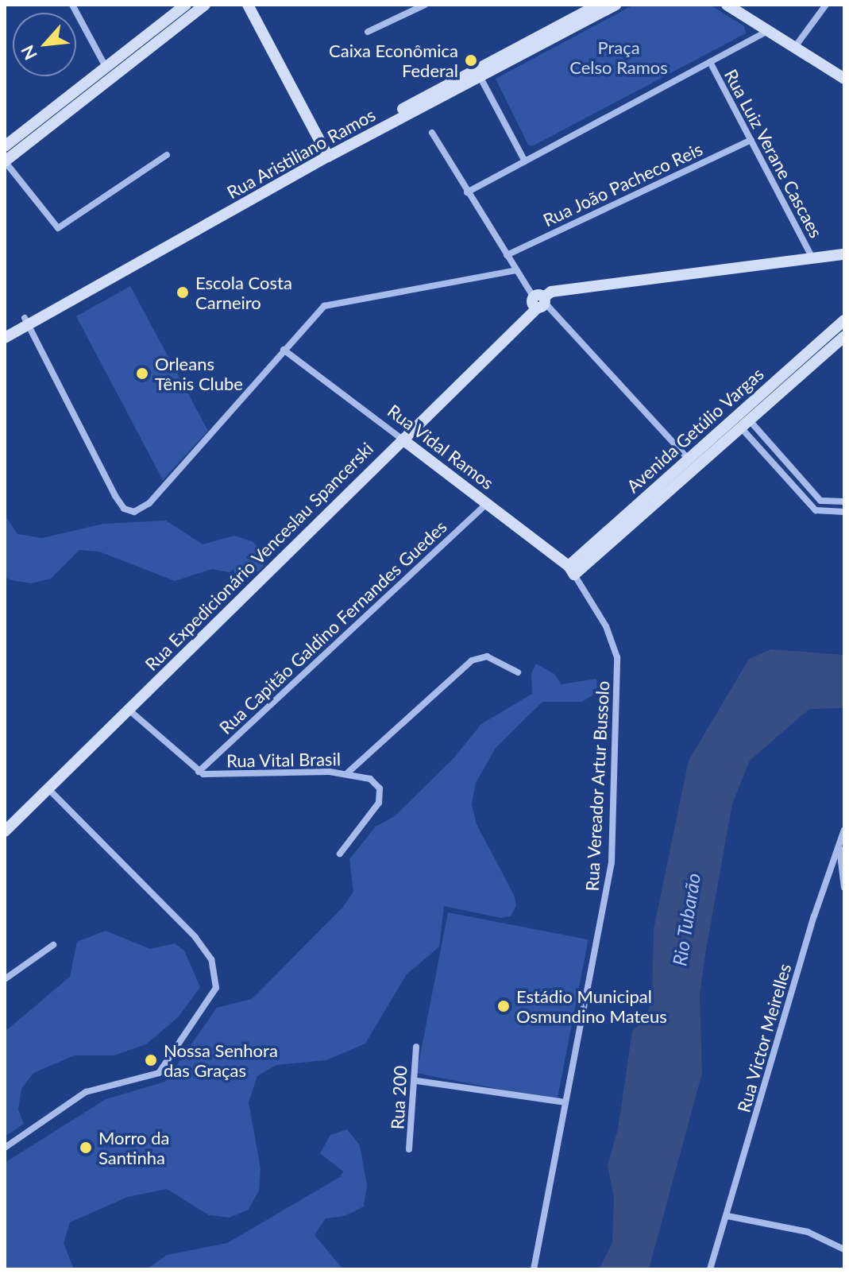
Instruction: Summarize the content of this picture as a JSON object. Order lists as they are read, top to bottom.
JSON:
{
  "streets": {
    "street": [
      "Rua Aristiliano Ramos",
      "Rua Luiz Verane Cascaes",
      "Rua João Pacheco Reis",
      "Avenida Getúlio Vargas",
      "Rua Vidal Ramos",
      "Rua Expedicionário Venceslau Spancerski",
      "Rua Capitão Galdino Fernandes Guedes",
      "Rua Vital Brasil",
      "Rua Vereador Artur Bussolo",
      "Rua Victor Meirelles",
      "Rua 200"
    ]
  },
  "crossings": [
    ["Rua Luiz Verane Cascaes", "Rua João Pacheco Reis"],
    ["Rua Luiz Verane Cascaes", "Rua Expedicionário Venceslau Spancerski"],
    ["Avenida Getúlio Vargas", "Rua Vidal Ramos"],
    ["Avenida Getúlio Vargas", "Rua Vereador Artur Bussolo"],
    ["Rua Vidal Ramos", "Rua Expedicionário Venceslau Spancerski"],
    ["Rua Vidal Ramos", "Rua Capitão Galdino Fernandes Guedes"],
    ["Rua Vidal Ramos", "Rua Vereador Artur Bussolo"],
    ["Rua Capitão Galdino Fernandes Guedes", "Rua Vital Brasil"]
  ],
  "water": ["Rio Tubarão"],
  "parks": ["Praça Celso Ramos"],
  "places": [
    "Caixa Econômica Federal",
    "Escola Costa Carneiro",
    "Orleans Tênis Clube",
    "Estádio Municipal Osmundino Mateus",
    "Nossa Senhora das Graças",
    "Morro da Santinha"
  ],
  "north": "bottom left"
}
